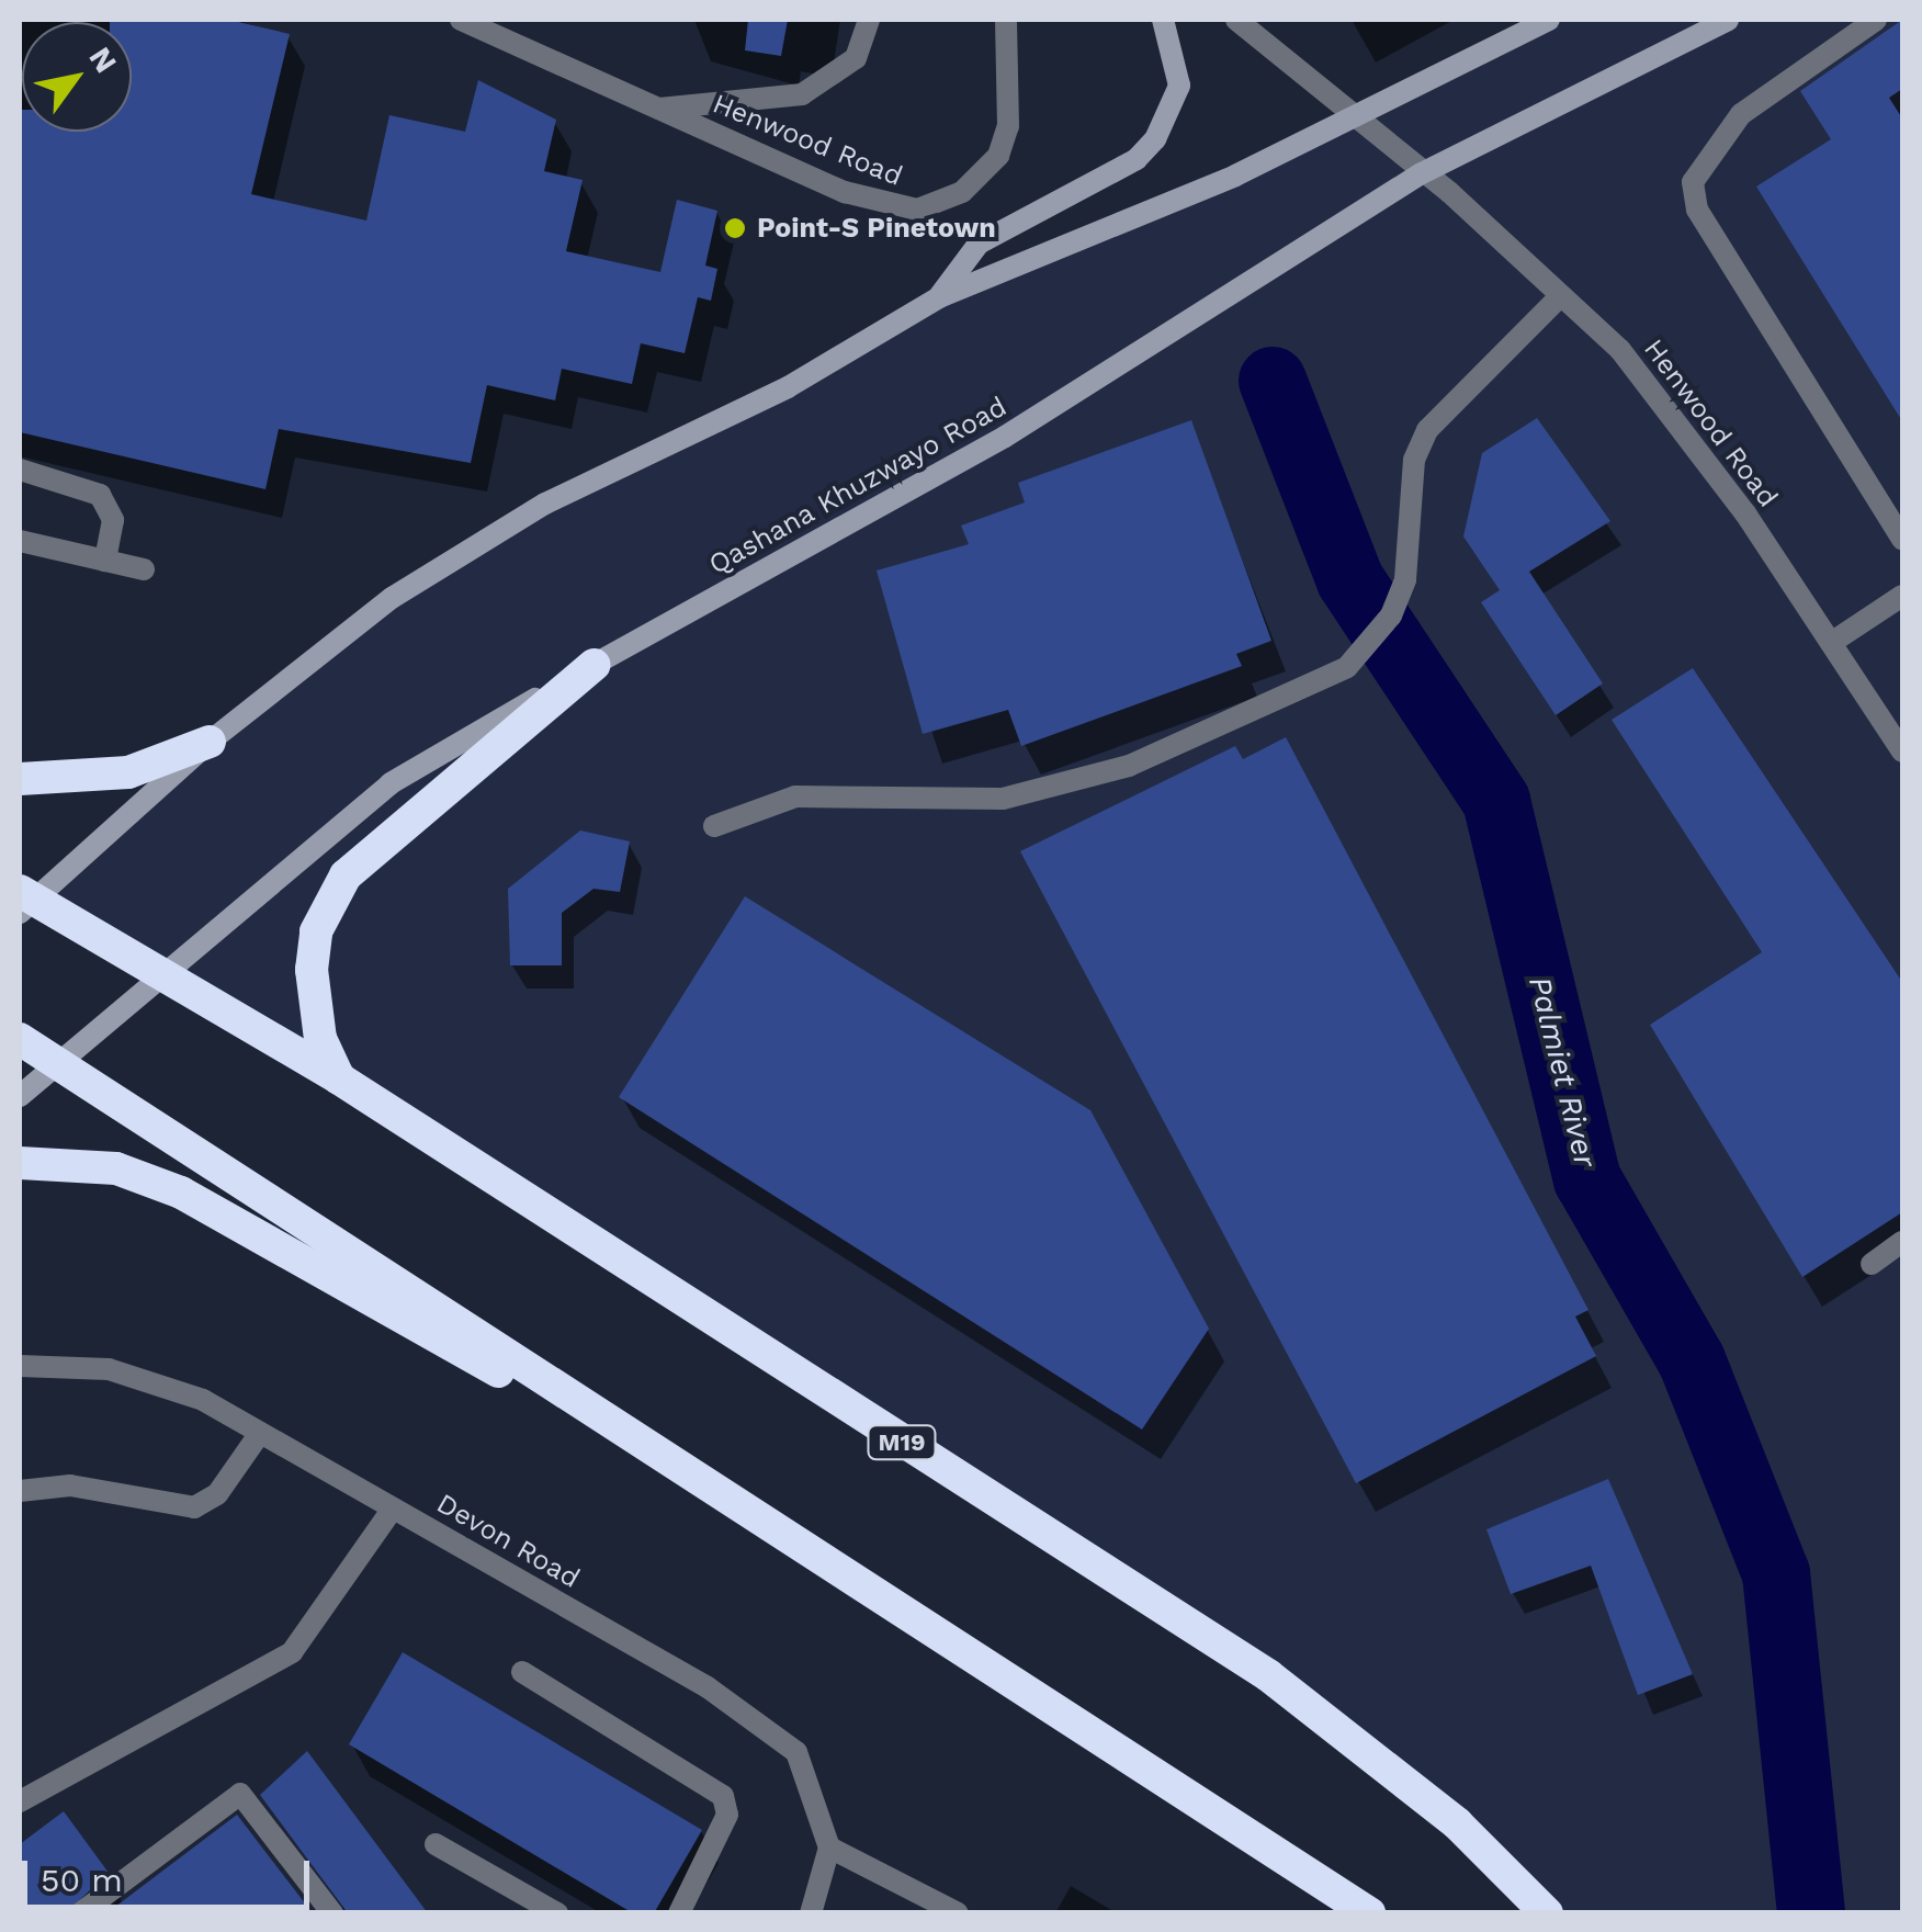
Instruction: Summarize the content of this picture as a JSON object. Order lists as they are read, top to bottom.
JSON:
{
  "streets": {
    "highway": ["M19"],
    "main road": ["Qashana Khuzwayo Road"],
    "street": ["Henwood Road", "Devon Road"]
  },
  "crossings": [
    ["Henwood Road", "Qashana Khuzwayo Road"],
    ["Qashana Khuzwayo Road", "M19"]
  ],
  "water": ["Palmiet River"],
  "places": ["Point-S Pinetown"],
  "scale_bar": "50 m",
  "north": "top right"
}
